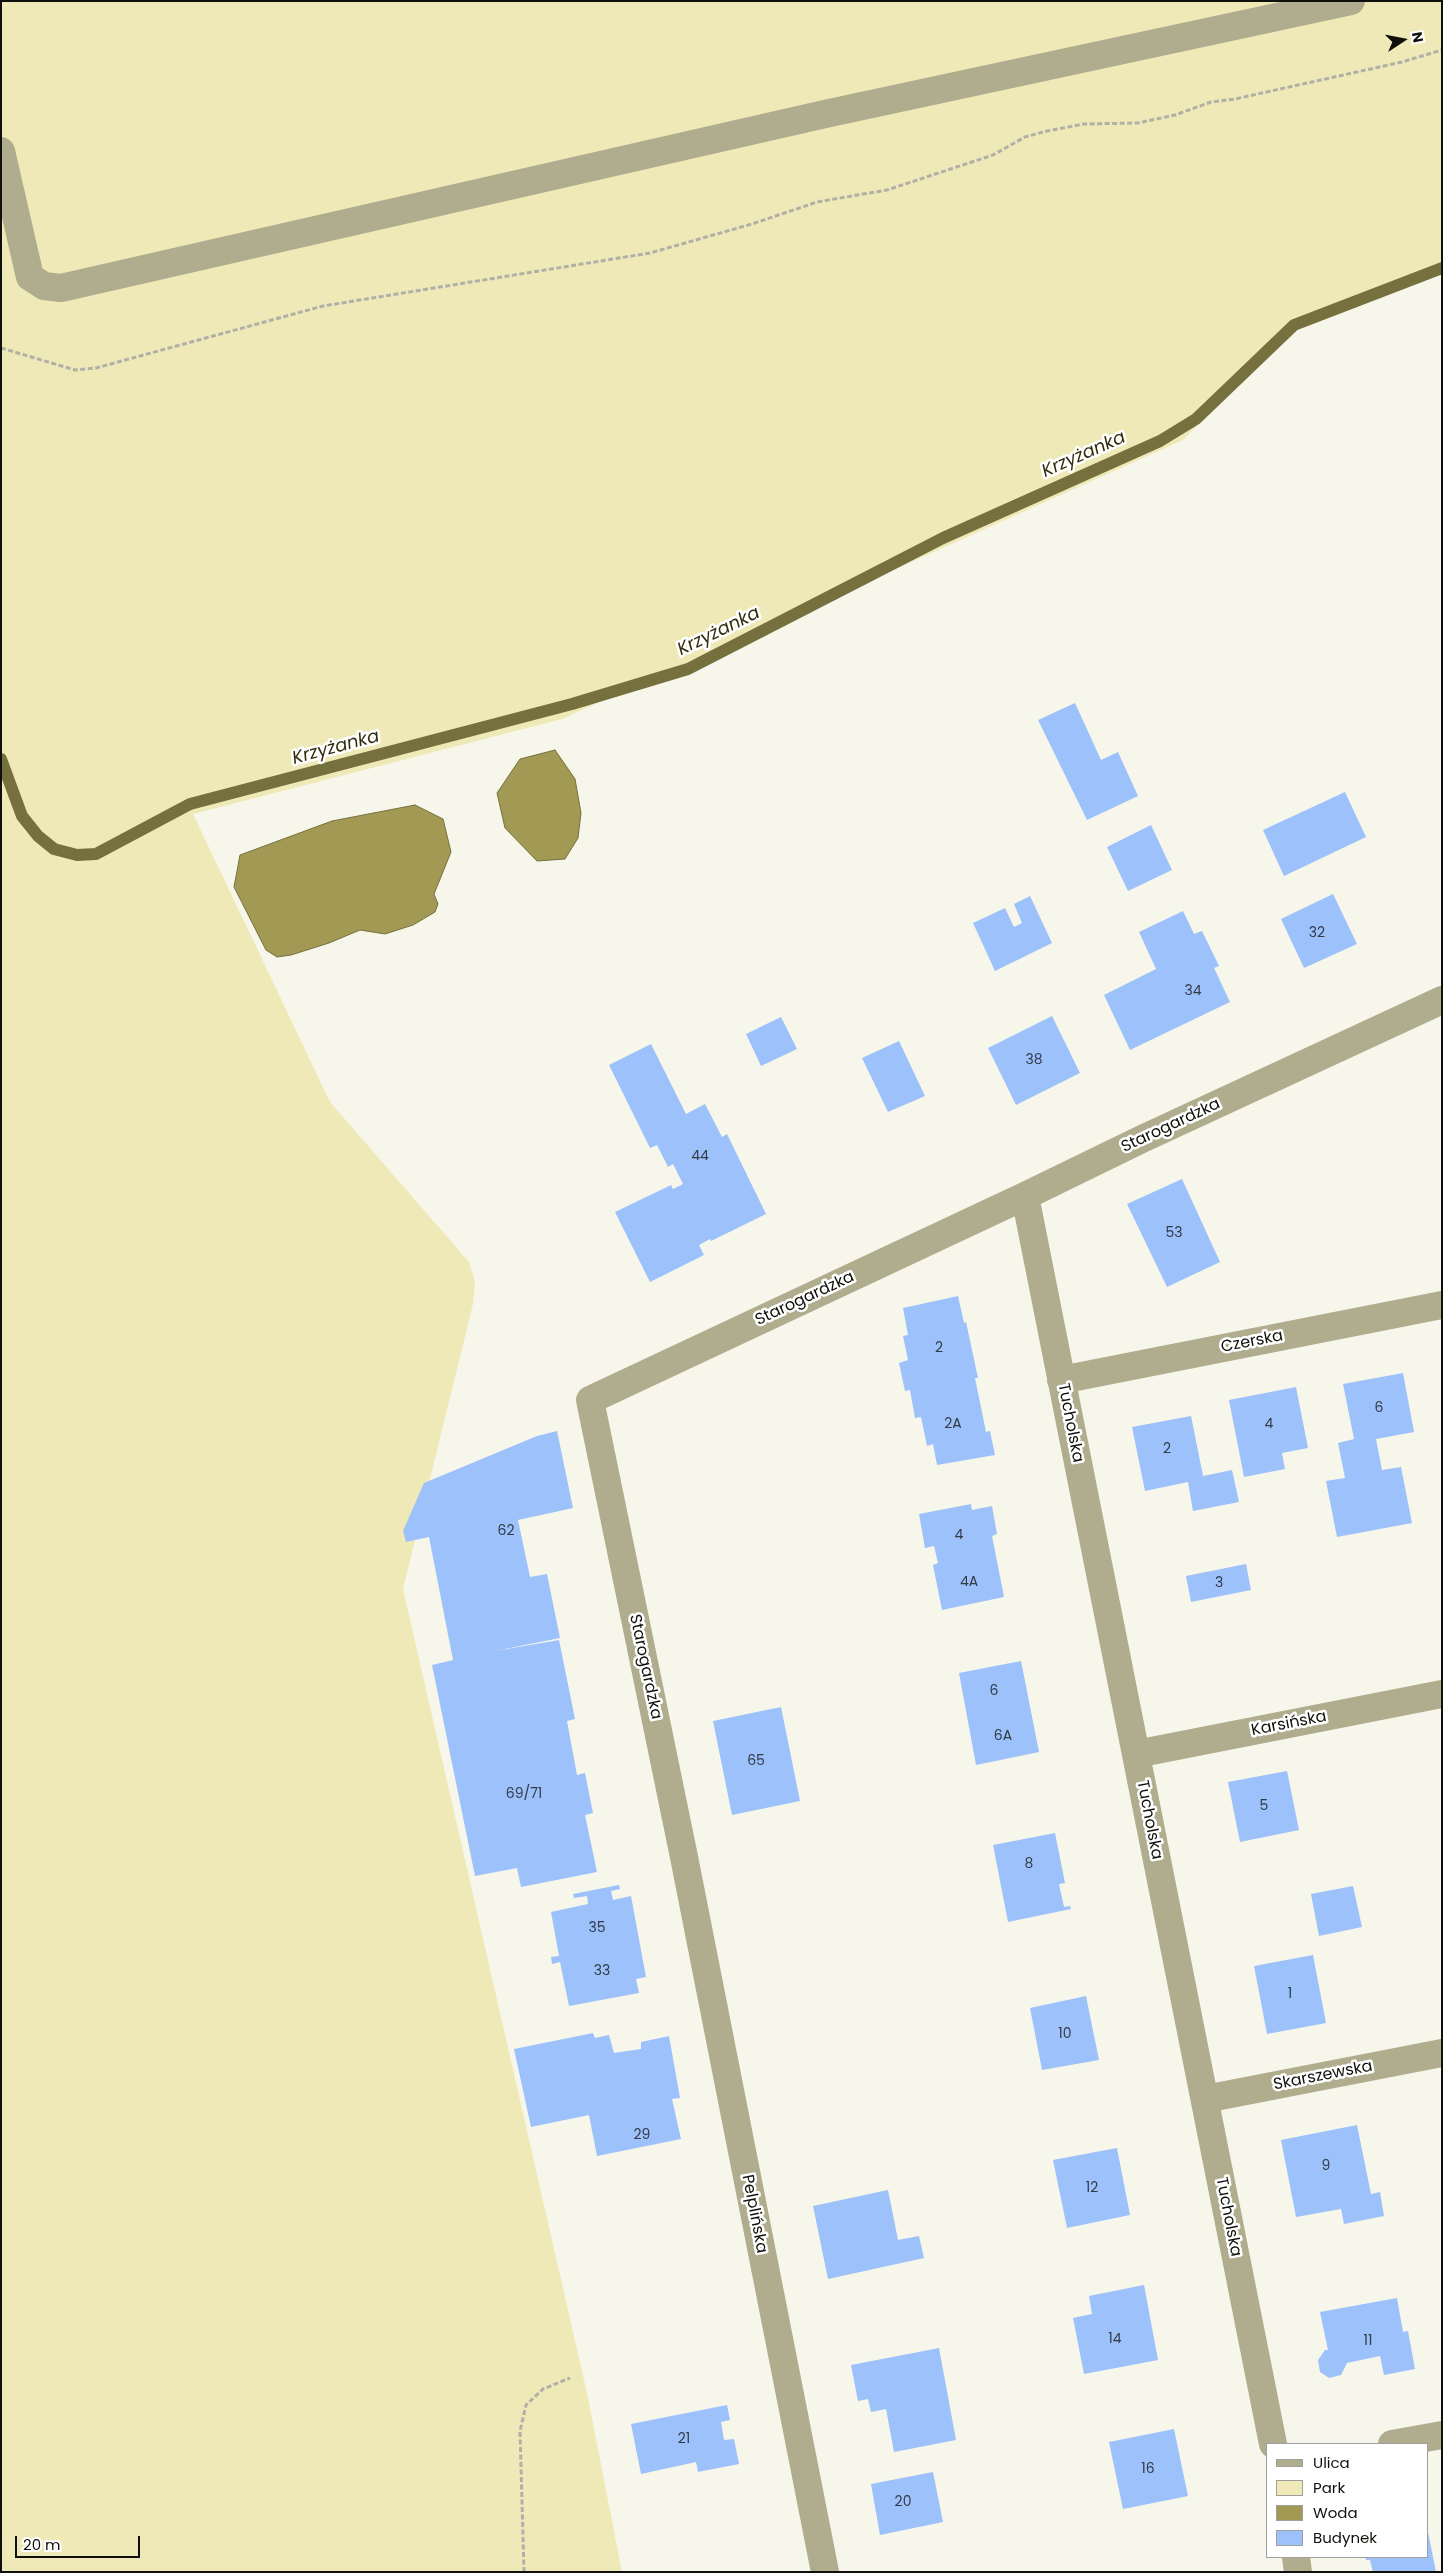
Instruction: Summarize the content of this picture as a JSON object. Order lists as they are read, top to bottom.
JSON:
{
  "streets": {
    "street": [
      "Starogardzka",
      "Czerska",
      "Tucholska",
      "Karsińska",
      "Skarszewska",
      "Pelplińska"
    ]
  },
  "crossings": [
    ["Starogardzka", "Tucholska"],
    ["Starogardzka", "Pelplińska"],
    ["Czerska", "Tucholska"],
    ["Tucholska", "Karsińska"],
    ["Tucholska", "Skarszewska"]
  ],
  "water": ["Krzyżanka"],
  "house_numbers": [
    "32",
    "34",
    "38",
    "44",
    "53",
    "2",
    "6",
    "2A",
    "4",
    "2",
    "62",
    "4",
    "4A",
    "3",
    "6",
    "6A",
    "65",
    "69/71",
    "5",
    "8",
    "35",
    "33",
    "1",
    "10",
    "29",
    "9",
    "12",
    "14",
    "11",
    "21",
    "16",
    "20"
  ],
  "legend": [
    "Ulica",
    "Park",
    "Woda",
    "Budynek"
  ],
  "scale_bar": "20 m",
  "north": "right"
}
